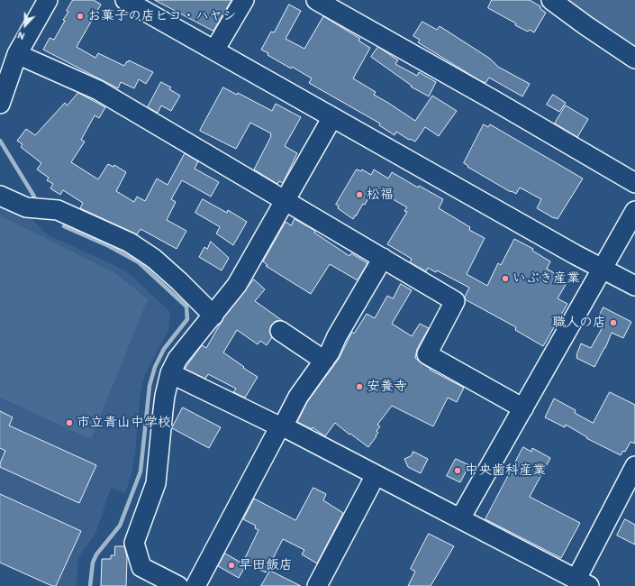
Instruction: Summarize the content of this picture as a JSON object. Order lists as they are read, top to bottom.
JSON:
{
  "places": [
    "お菓子の店ヒコ・ハヤシ",
    "松福",
    "いぶき産業",
    "職人の店",
    "安養寺",
    "市立青山中学校",
    "中央歯科産業",
    "早田飯店"
  ],
  "north": "bottom"
}
